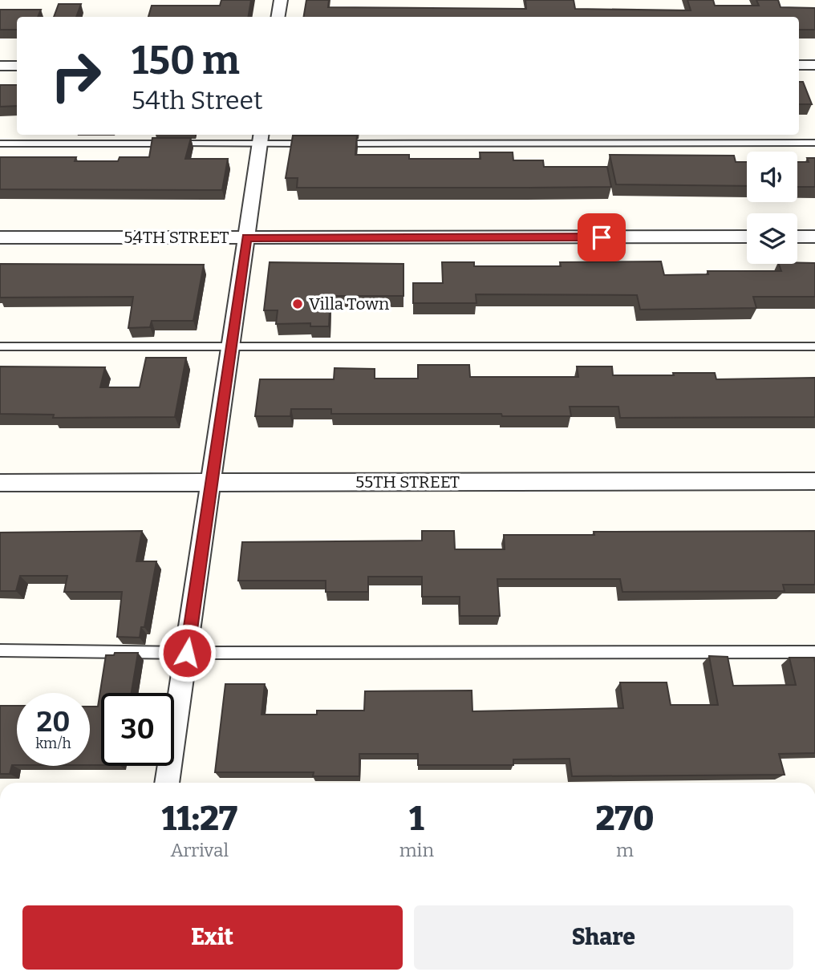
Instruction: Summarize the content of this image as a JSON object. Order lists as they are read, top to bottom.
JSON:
{
  "streets": {
    "street": ["54TH STREET", "55TH STREET"]
  },
  "places": ["Villa Town"],
  "page": {
    "turn": ["150 m", "54th Street"],
    "speed": "20 km/h",
    "limit": "30",
    "eta": [
      "11:27",
      "Arrival",
      "1",
      "min",
      "270",
      "m"
    ],
    "buttons": ["Exit", "Share"]
  }
}
